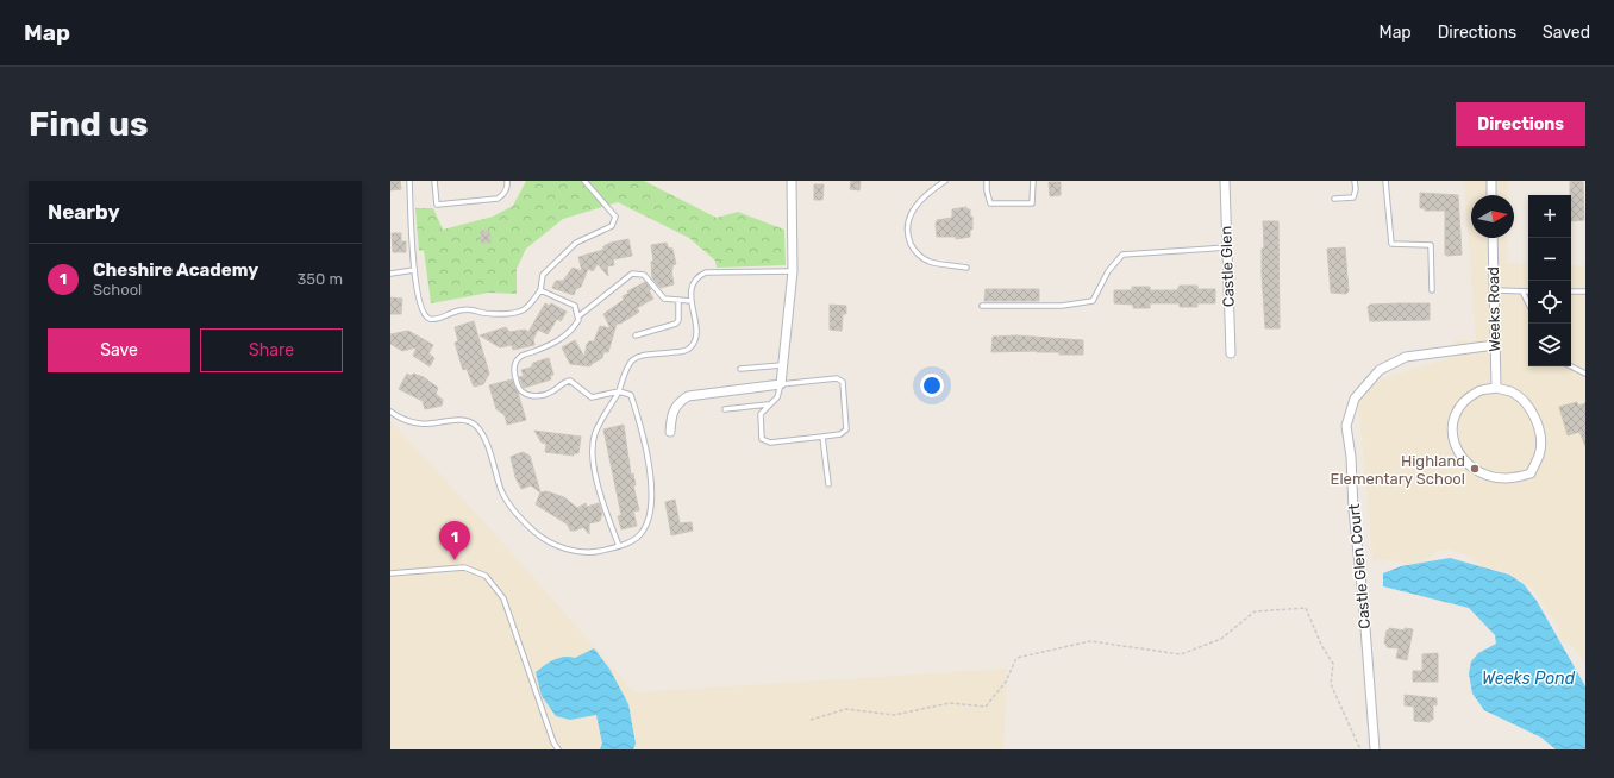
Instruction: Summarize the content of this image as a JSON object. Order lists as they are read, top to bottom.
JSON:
{
  "streets": {
    "street": ["Castle Glen", "Weeks Road", "Castle Glen Court"]
  },
  "crossings": [
    ["Weeks Road", "Castle Glen Court"]
  ],
  "water": ["Weeks Pond"],
  "places": ["Highland Elementary School"],
  "north": "right",
  "page": {
    "header": "Map",
    "nav": ["Map", "Directions", "Saved"],
    "buttons": [
      "Directions",
      ["Save", "Share"]
    ],
    "title": "Find us",
    "heading": "Nearby",
    "map_buttons": ["+", "−"],
    "list": [
      {
        "mark": "1",
        "name": "Cheshire Academy",
        "note": "School",
        "value": "350 m"
      }
    ],
    "pins": "1"
  }
}
